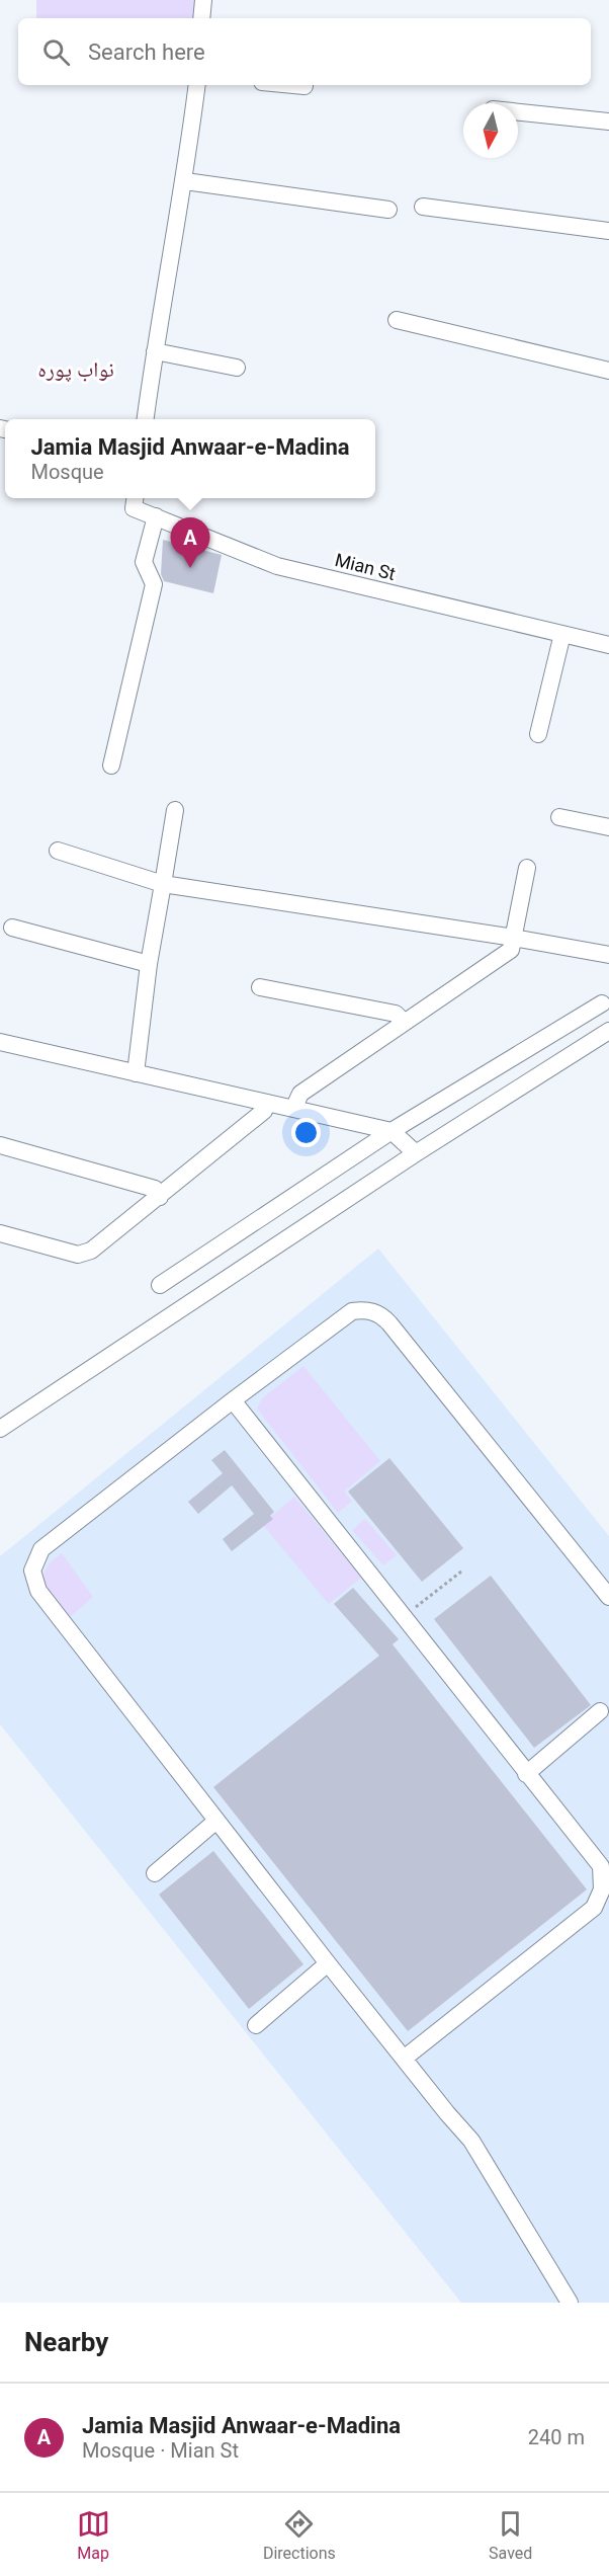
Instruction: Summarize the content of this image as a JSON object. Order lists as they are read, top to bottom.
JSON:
{
  "streets": {
    "street": ["Mian St"]
  },
  "districts": ["نواب پورہ"],
  "north": "bottom",
  "page": {
    "search": "Search here",
    "popup": ["Jamia Masjid Anwaar-e-Madina", "Mosque"],
    "pins": "A",
    "heading": "Nearby",
    "list": [
      {
        "mark": "A",
        "name": "Jamia Masjid Anwaar-e-Madina",
        "note": "Mosque · Mian St",
        "value": "240 m"
      }
    ],
    "nav": ["Map", "Directions", "Saved"]
  }
}
